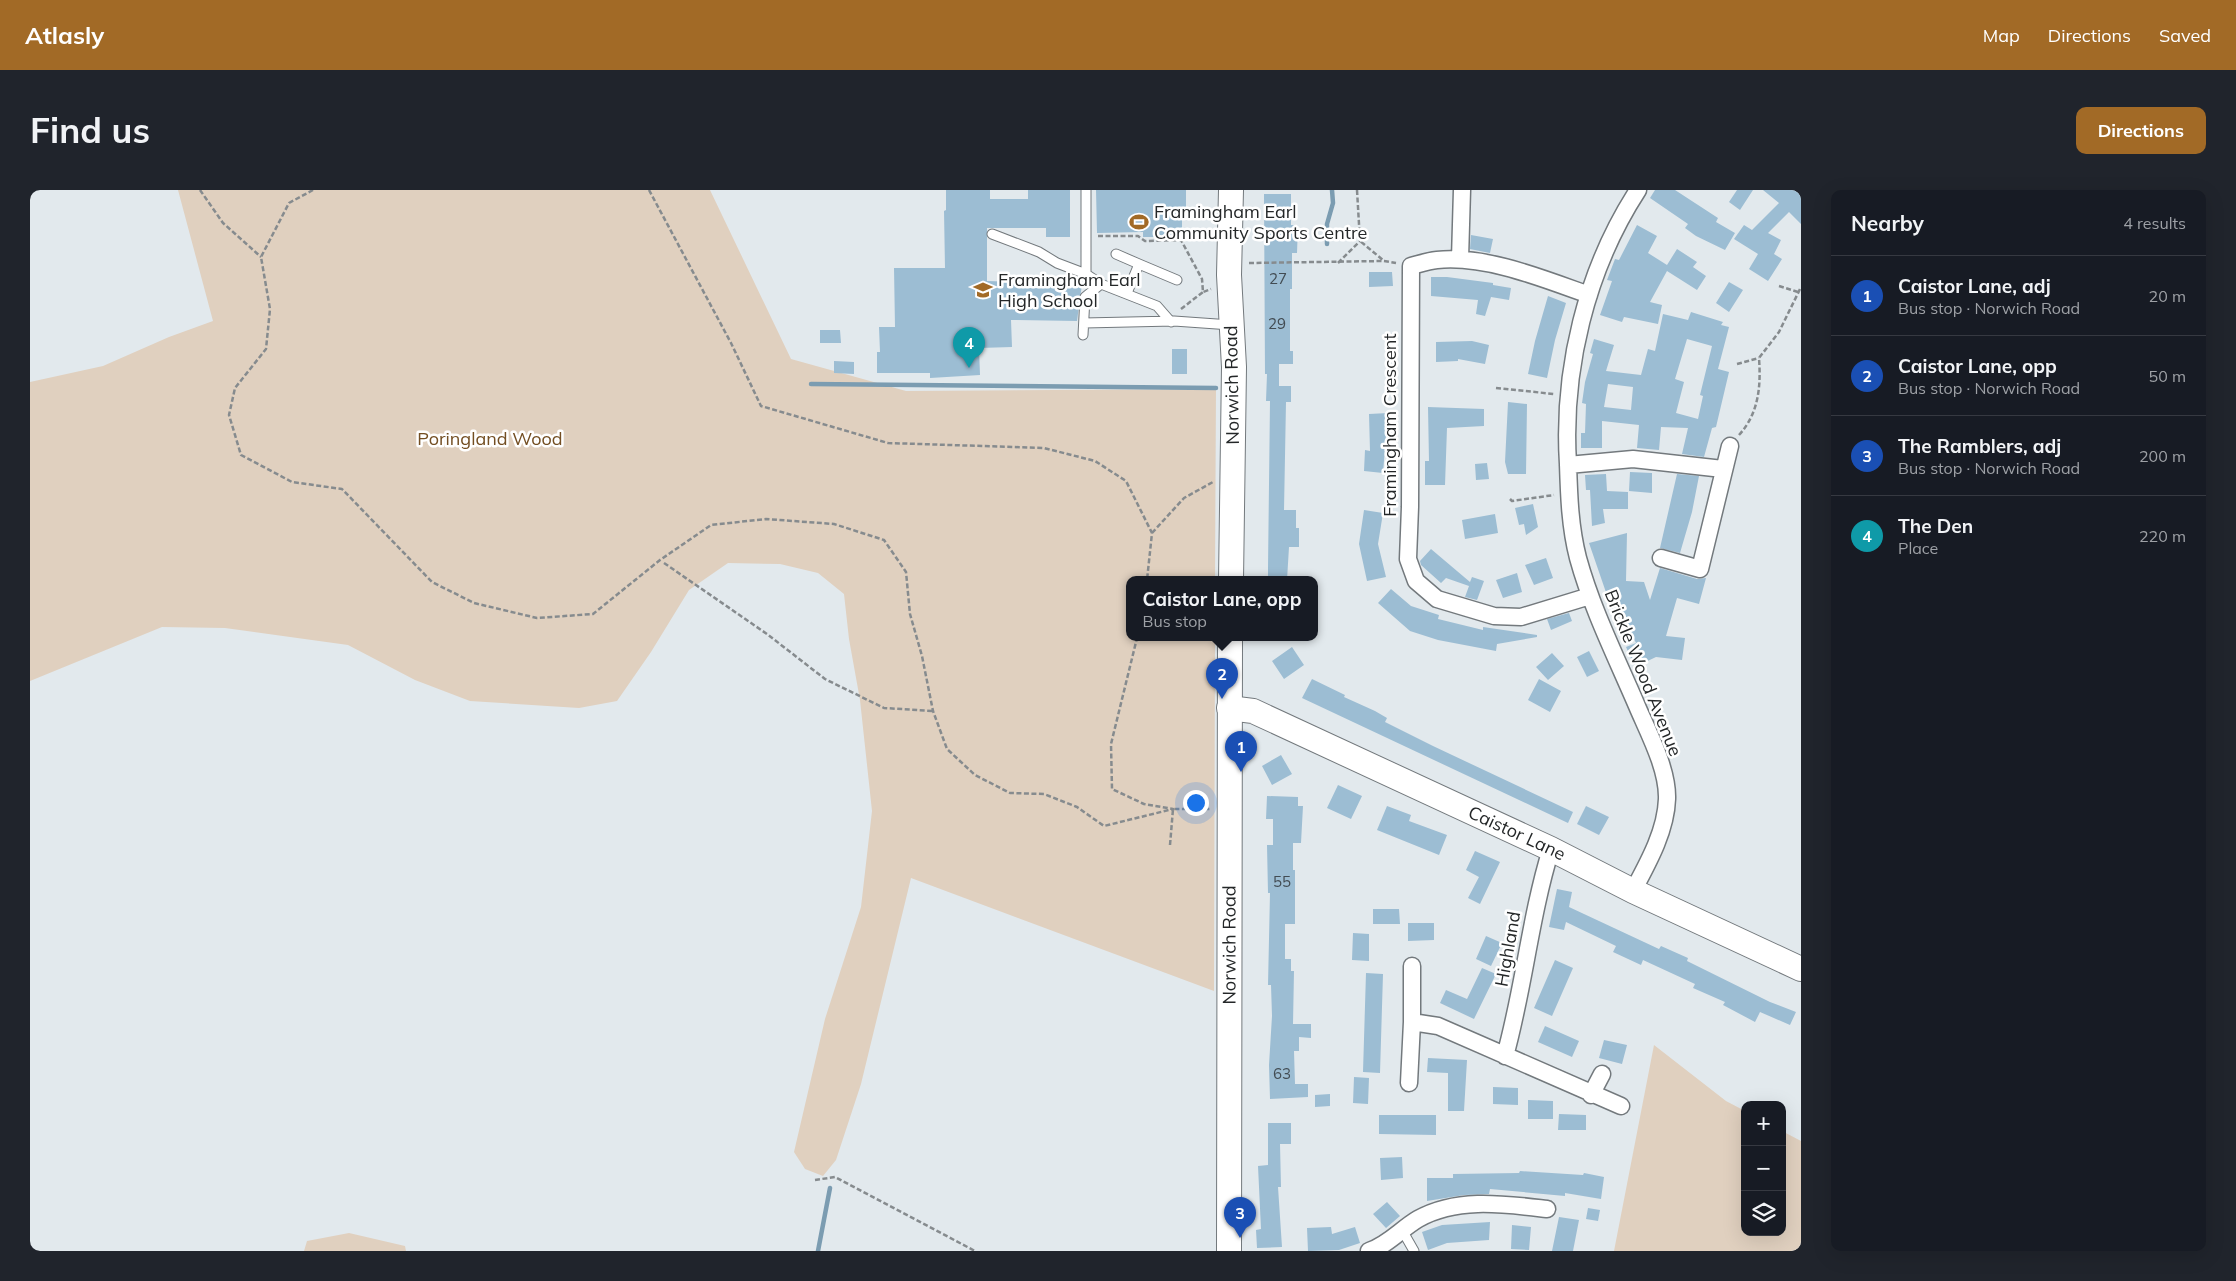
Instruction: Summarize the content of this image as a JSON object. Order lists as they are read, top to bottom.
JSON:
{
  "streets": {
    "main road": ["Norwich Road", "Caistor Lane"],
    "street": ["Framingham Crescent", "Brickle Wood Avenue", "Highland"]
  },
  "crossings": [
    ["Norwich Road", "Caistor Lane"],
    ["Framingham Crescent", "Brickle Wood Avenue"],
    ["Brickle Wood Avenue", "Caistor Lane"],
    ["Caistor Lane", "Highland"]
  ],
  "parks": ["Poringland Wood"],
  "places": {
    "sports": ["Framingham Earl Community Sports Centre"],
    "school or university": ["Framingham Earl High School"]
  },
  "house_numbers": [
    "27",
    "29",
    "55",
    "63"
  ],
  "page": {
    "header": "Atlasly",
    "nav": ["Map", "Directions", "Saved"],
    "buttons": "Directions",
    "title": "Find us",
    "heading": ["Nearby", "4 results"],
    "list": [
      {
        "mark": "1",
        "name": "Caistor Lane, adj",
        "note": "Bus stop · Norwich Road",
        "value": "20 m"
      },
      {
        "mark": "2",
        "name": "Caistor Lane, opp",
        "note": "Bus stop · Norwich Road",
        "value": "50 m"
      },
      {
        "mark": "3",
        "name": "The Ramblers, adj",
        "note": "Bus stop · Norwich Road",
        "value": "200 m"
      },
      {
        "mark": "4",
        "name": "The Den",
        "note": "Place",
        "value": "220 m"
      }
    ],
    "pins": [
      "4",
      "2",
      "1",
      "3"
    ],
    "popup": ["Caistor Lane, opp", "Bus stop"],
    "map_buttons": ["+", "−"]
  }
}
